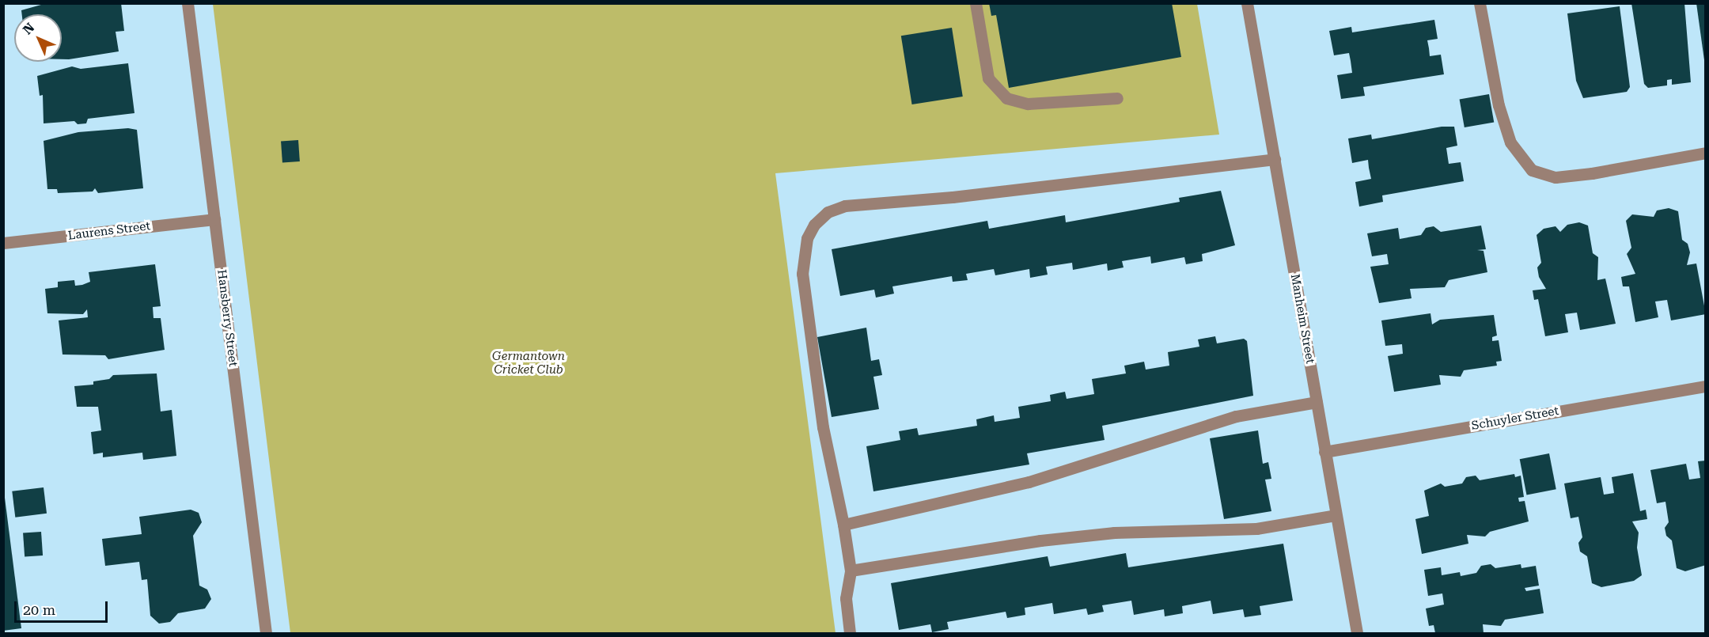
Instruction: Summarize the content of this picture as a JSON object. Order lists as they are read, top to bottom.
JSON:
{
  "streets": {
    "street": [
      "Laurens Street",
      "Hansberry Street",
      "Manheim Street",
      "Schuyler Street"
    ]
  },
  "crossings": [
    ["Laurens Street", "Hansberry Street"],
    ["Manheim Street", "Schuyler Street"]
  ],
  "parks": ["Germantown Cricket Club"],
  "scale_bar": "20 m",
  "north": "top left"
}
